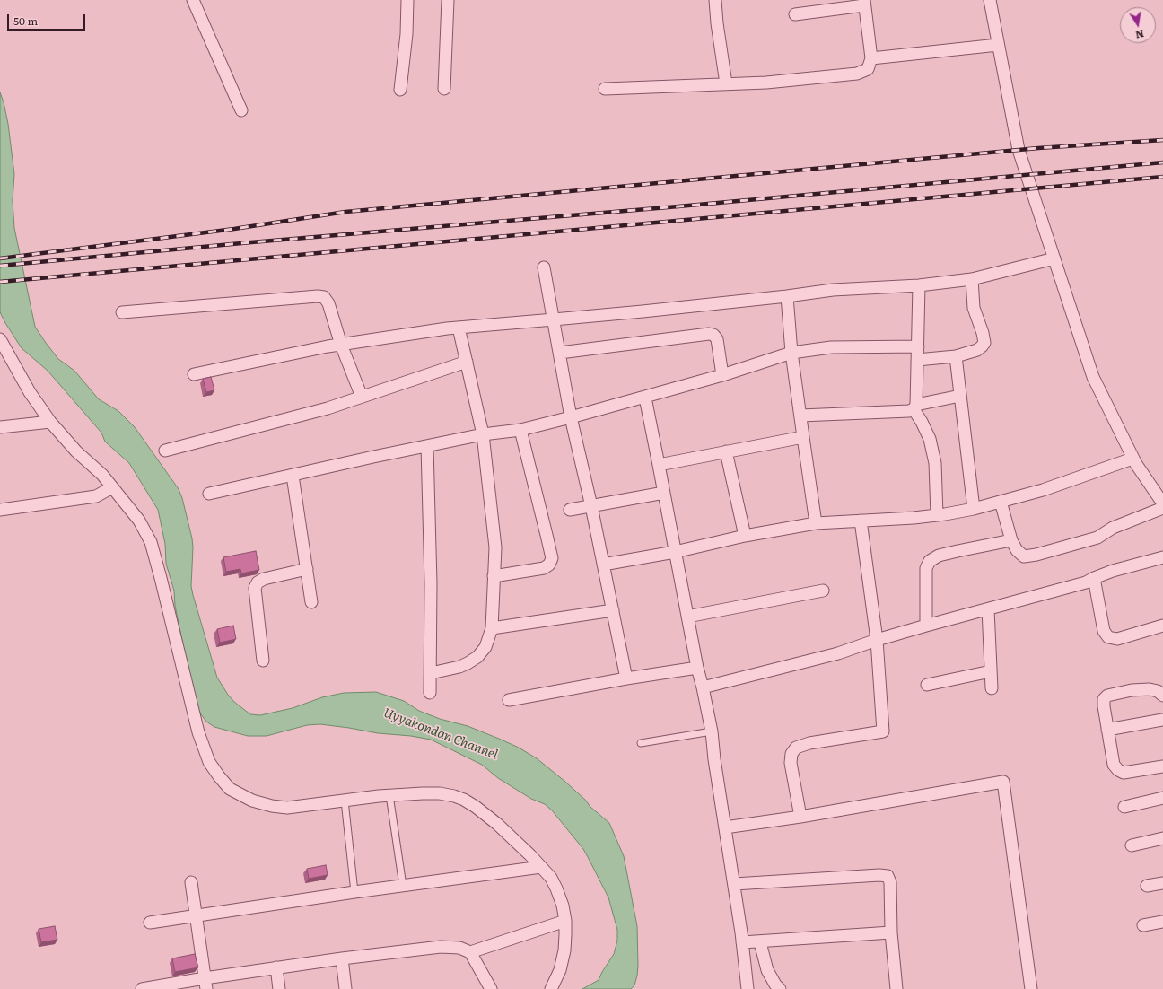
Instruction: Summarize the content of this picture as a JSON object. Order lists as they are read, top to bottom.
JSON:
{
  "water": ["Uyyakondan Channel"],
  "scale_bar": "50 m",
  "north": "bottom"
}
